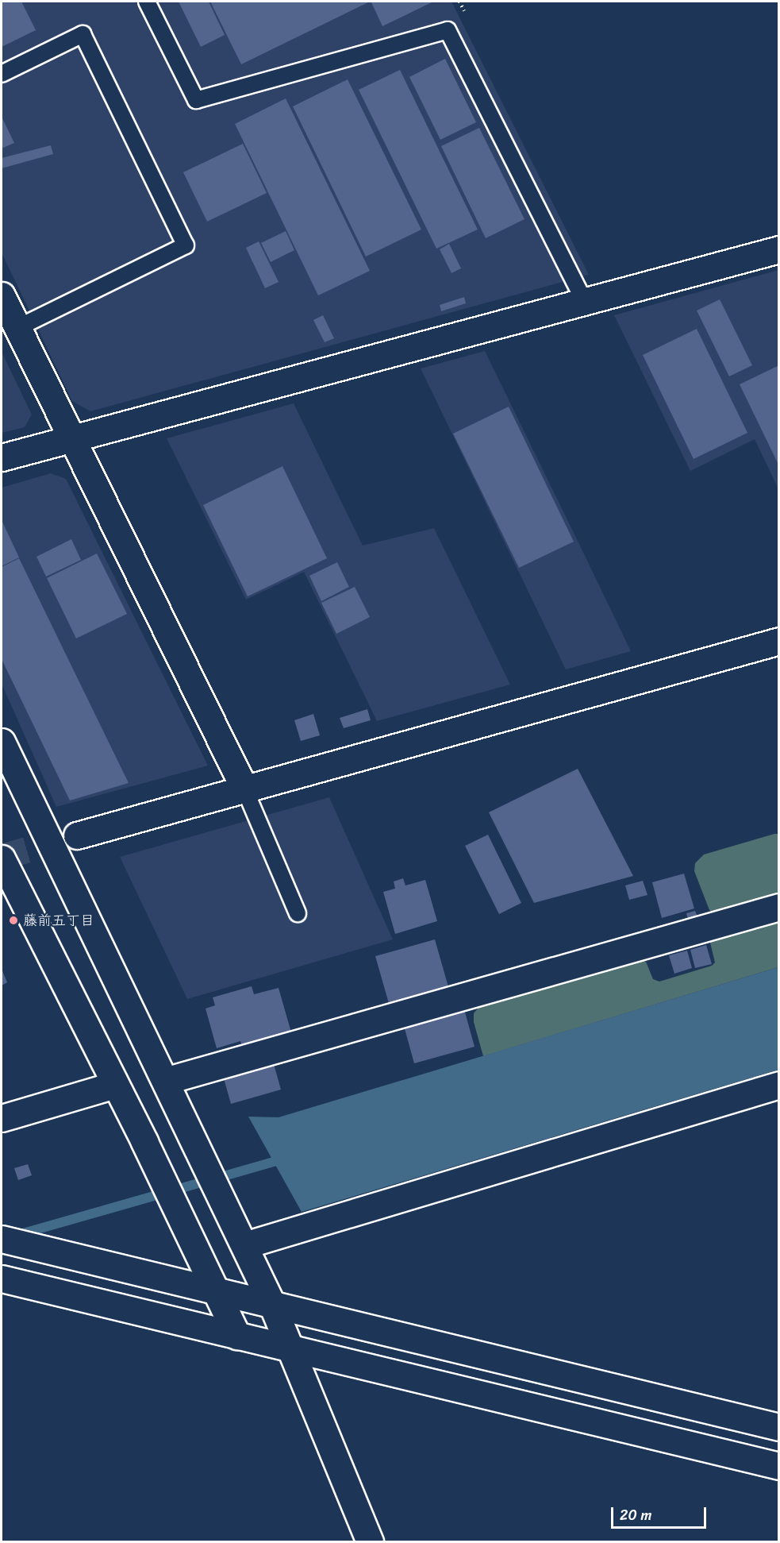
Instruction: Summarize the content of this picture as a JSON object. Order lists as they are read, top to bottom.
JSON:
{
  "places": ["藤前五丁目"],
  "scale_bar": "20 m"
}
